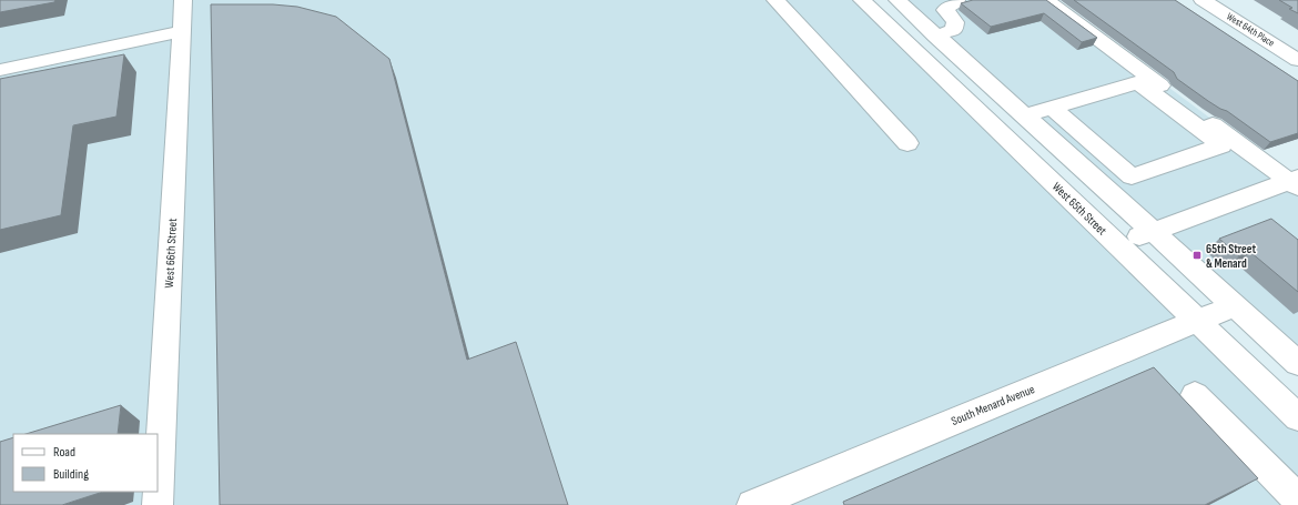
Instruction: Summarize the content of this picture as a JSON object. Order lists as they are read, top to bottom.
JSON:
{
  "streets": {
    "street": [
      "West 64th Place",
      "West 65th Street",
      "West 66th Street",
      "South Menard Avenue"
    ]
  },
  "crossings": [
    ["West 65th Street", "South Menard Avenue"]
  ],
  "places": {
    "transit": ["65th Street & Menard"]
  },
  "legend": ["Road", "Building"]
}
